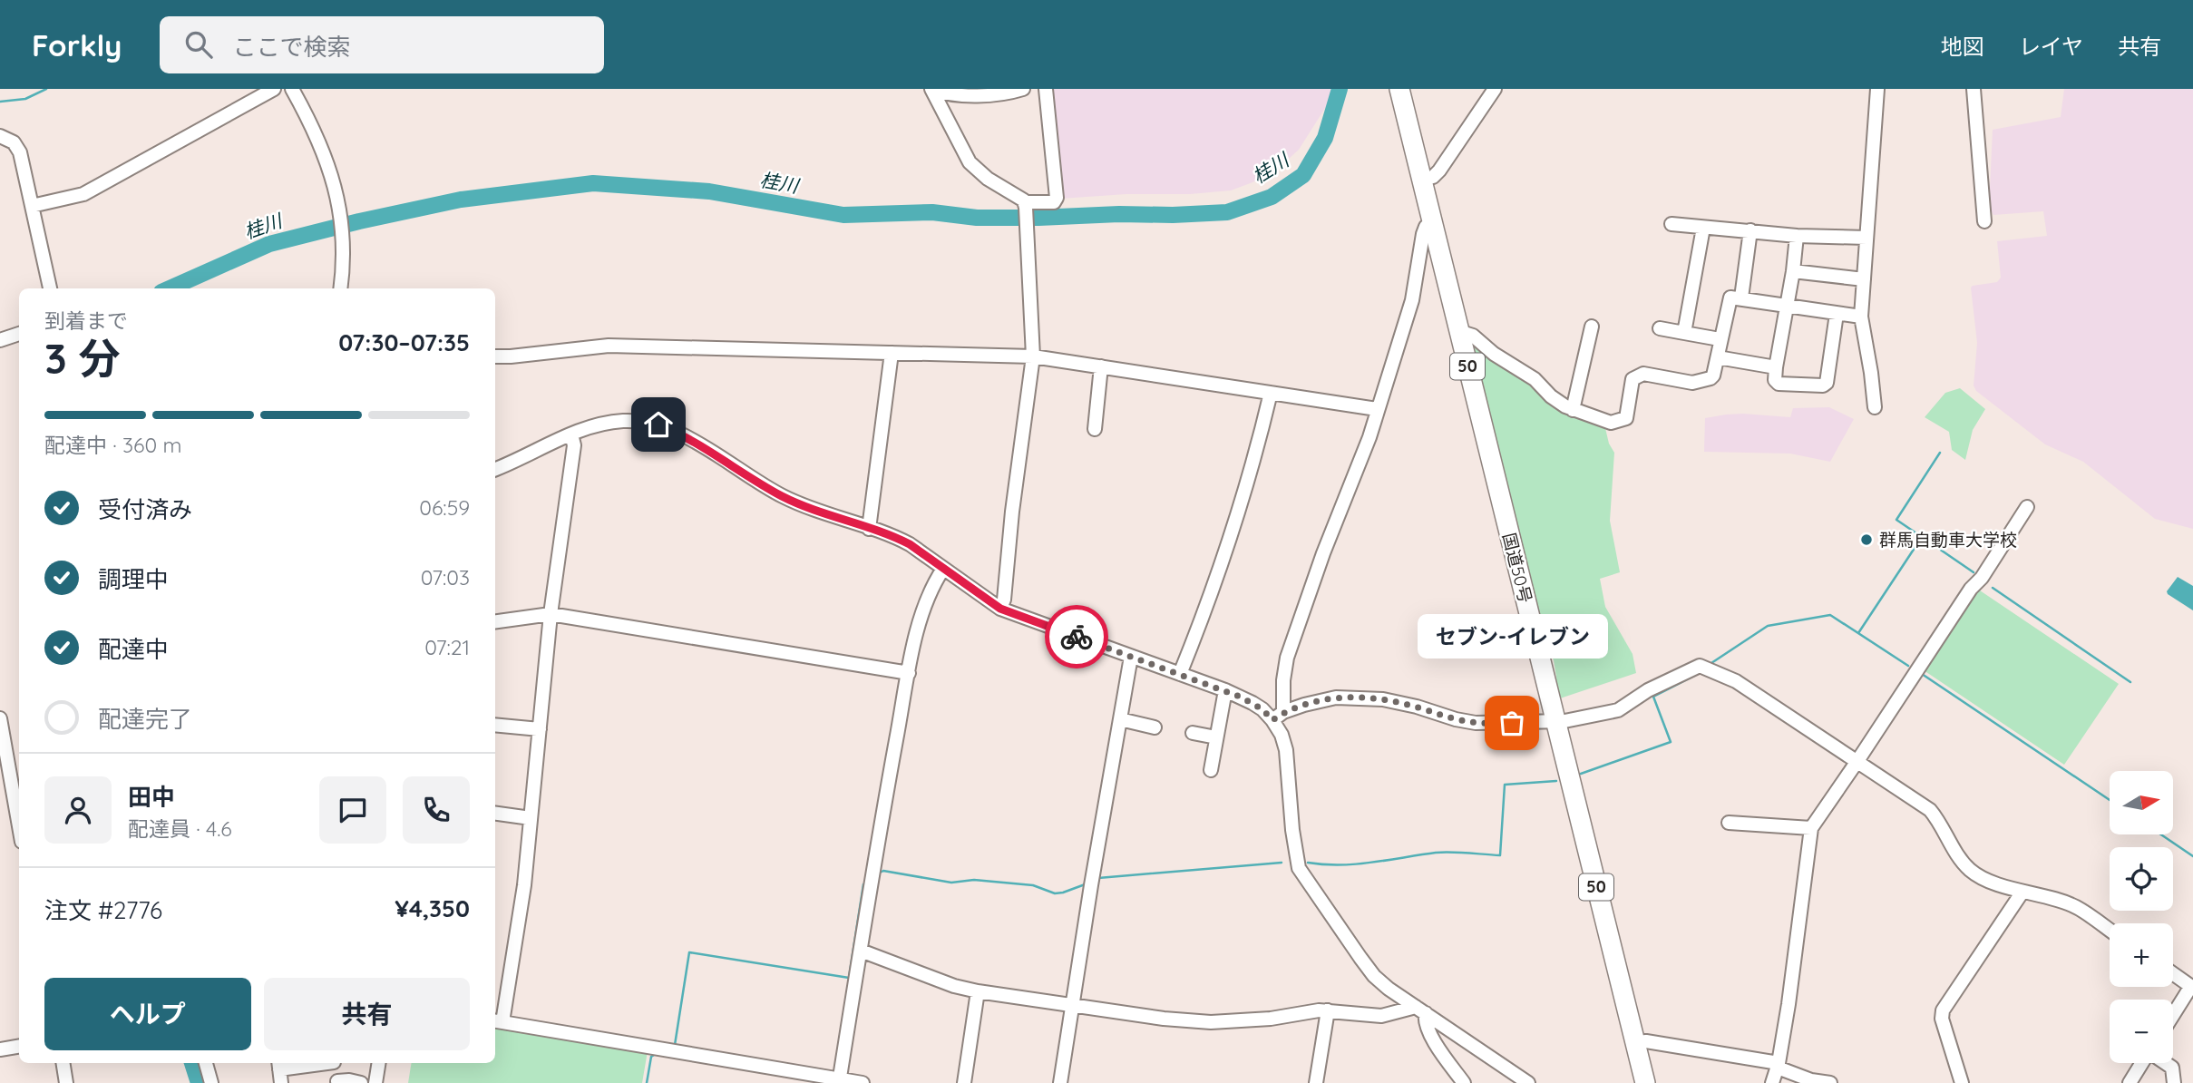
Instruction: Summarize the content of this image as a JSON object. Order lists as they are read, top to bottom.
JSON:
{
  "streets": {
    "highway": ["50", "国道50号"]
  },
  "water": ["桂川"],
  "places": ["群馬自動車大学校", "セブン-イレブン"],
  "north": "right",
  "page": {
    "header": "Forkly",
    "search": "ここで検索",
    "nav": ["地図", "レイヤ", "共有"],
    "heading": ["3 分", "到着まで", "07:30–07:35"],
    "panel": [
      "田中",
      "配達員 · 4.6",
      "注文 #2776",
      "¥4,350"
    ],
    "bar": "配達中 · 360 m",
    "list": [
      ["受付済み", "06:59"],
      ["調理中", "07:03"],
      ["配達中", "07:21"],
      "配達完了"
    ],
    "bubble": "セブン-イレブン",
    "map_buttons": ["+", "−"],
    "buttons": ["ヘルプ", "共有"]
  }
}
